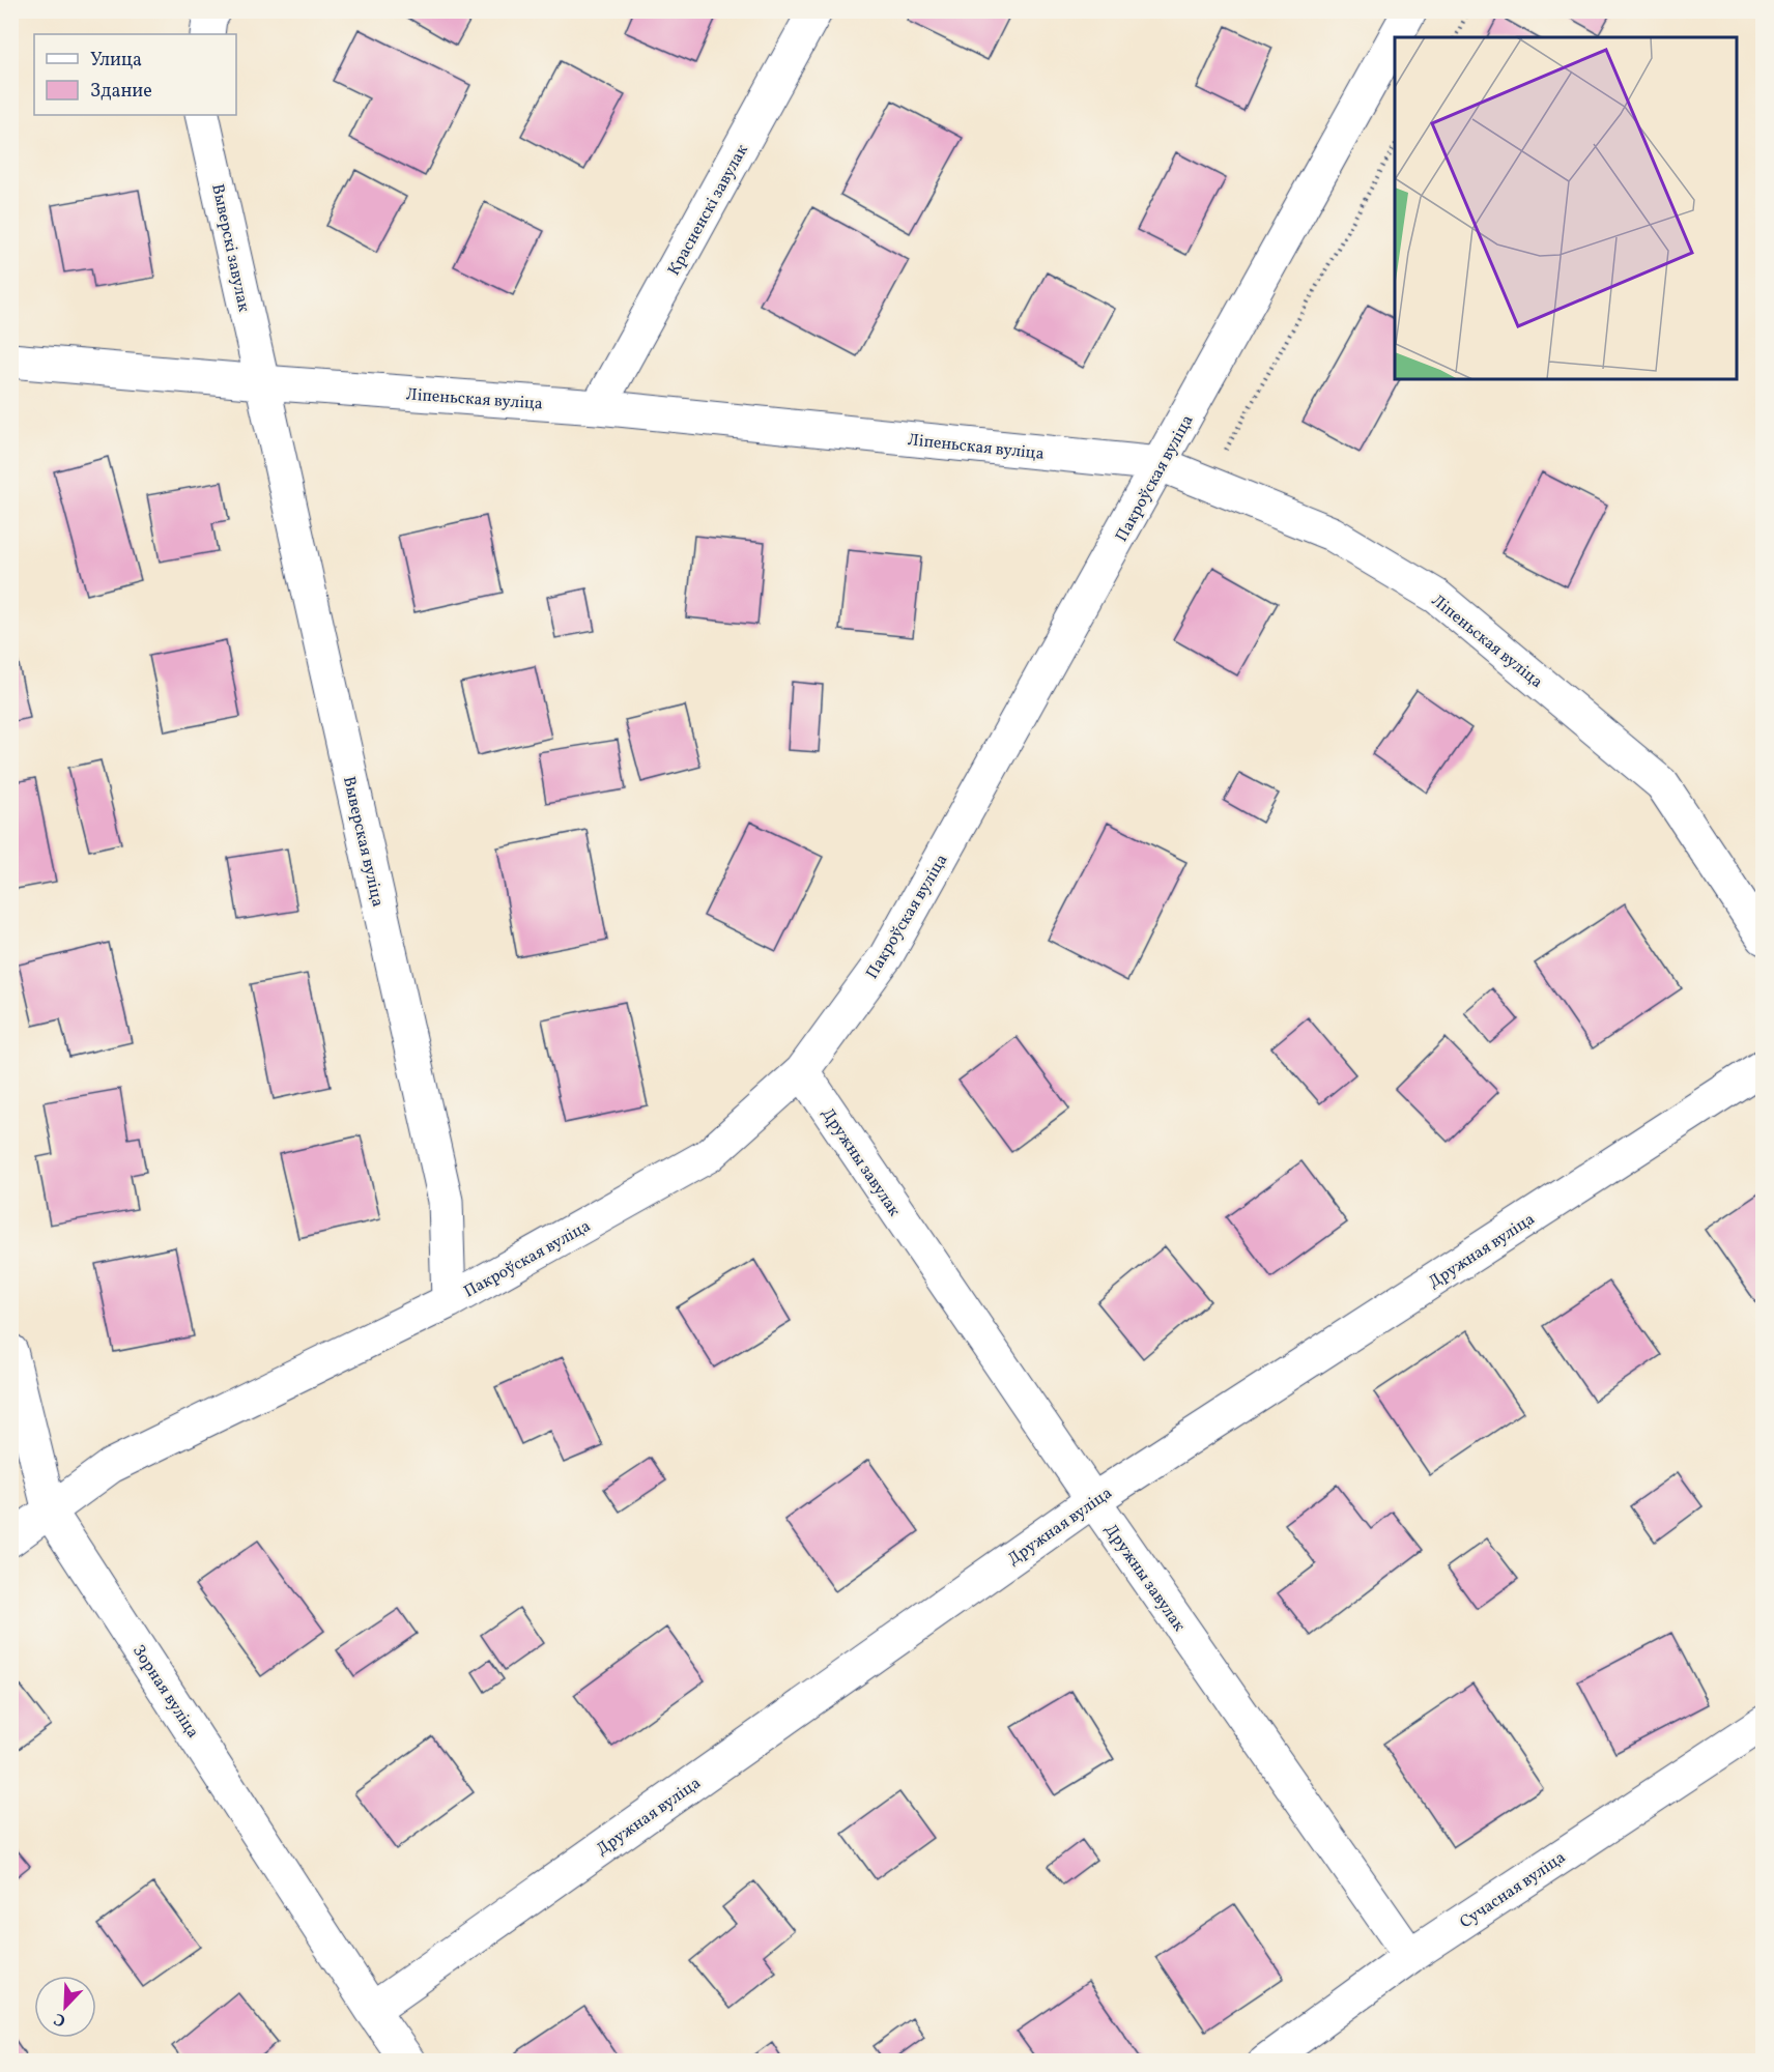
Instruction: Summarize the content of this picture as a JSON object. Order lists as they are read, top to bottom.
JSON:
{
  "streets": {
    "street": [
      "Красненскі завулак",
      "Выверскі завулак",
      "Ліпеньская вуліца",
      "Пакроўская вуліца",
      "Выверская вуліца",
      "Дружны завулак",
      "Дружная вуліца",
      "Зорная вуліца",
      "Сучасная вуліца"
    ]
  },
  "crossings": [
    ["Красненскі завулак", "Ліпеньская вуліца"],
    ["Выверскі завулак", "Ліпеньская вуліца"],
    ["Выверскі завулак", "Выверская вуліца"],
    ["Ліпеньская вуліца", "Пакроўская вуліца"],
    ["Ліпеньская вуліца", "Выверская вуліца"],
    ["Пакроўская вуліца", "Выверская вуліца"],
    ["Пакроўская вуліца", "Дружны завулак"],
    ["Пакроўская вуліца", "Зорная вуліца"],
    ["Дружны завулак", "Дружная вуліца"],
    ["Дружны завулак", "Сучасная вуліца"],
    ["Дружная вуліца", "Зорная вуліца"]
  ],
  "legend": ["Улица", "Здание"],
  "north": "bottom left"
}
